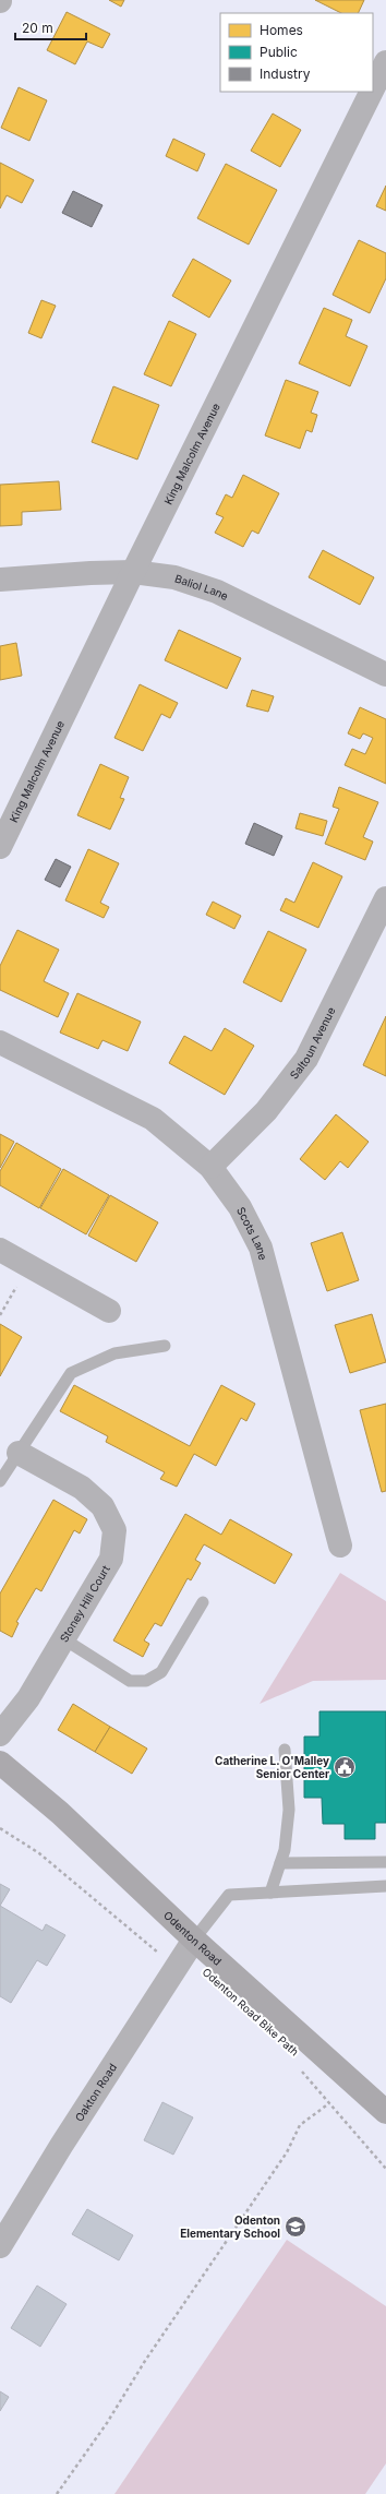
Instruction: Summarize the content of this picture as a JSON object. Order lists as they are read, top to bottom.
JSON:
{
  "streets": {
    "street": [
      "King Malcolm Avenue",
      "Baliol Lane",
      "Saltoun Avenue",
      "Scots Lane",
      "Stoney Hill Court",
      "Odenton Road",
      "Oakton Road"
    ],
    "path": ["Odenton Road Bike Path"]
  },
  "crossings": [
    ["King Malcolm Avenue", "Baliol Lane"],
    ["Saltoun Avenue", "Scots Lane"],
    ["Odenton Road", "Oakton Road"]
  ],
  "places": {
    "public building": ["Catherine L. O'Malley Senior Center"],
    "school or university": ["Odenton Elementary School"]
  },
  "legend": ["Homes", "Public", "Industry"],
  "scale_bar": "20 m"
}
